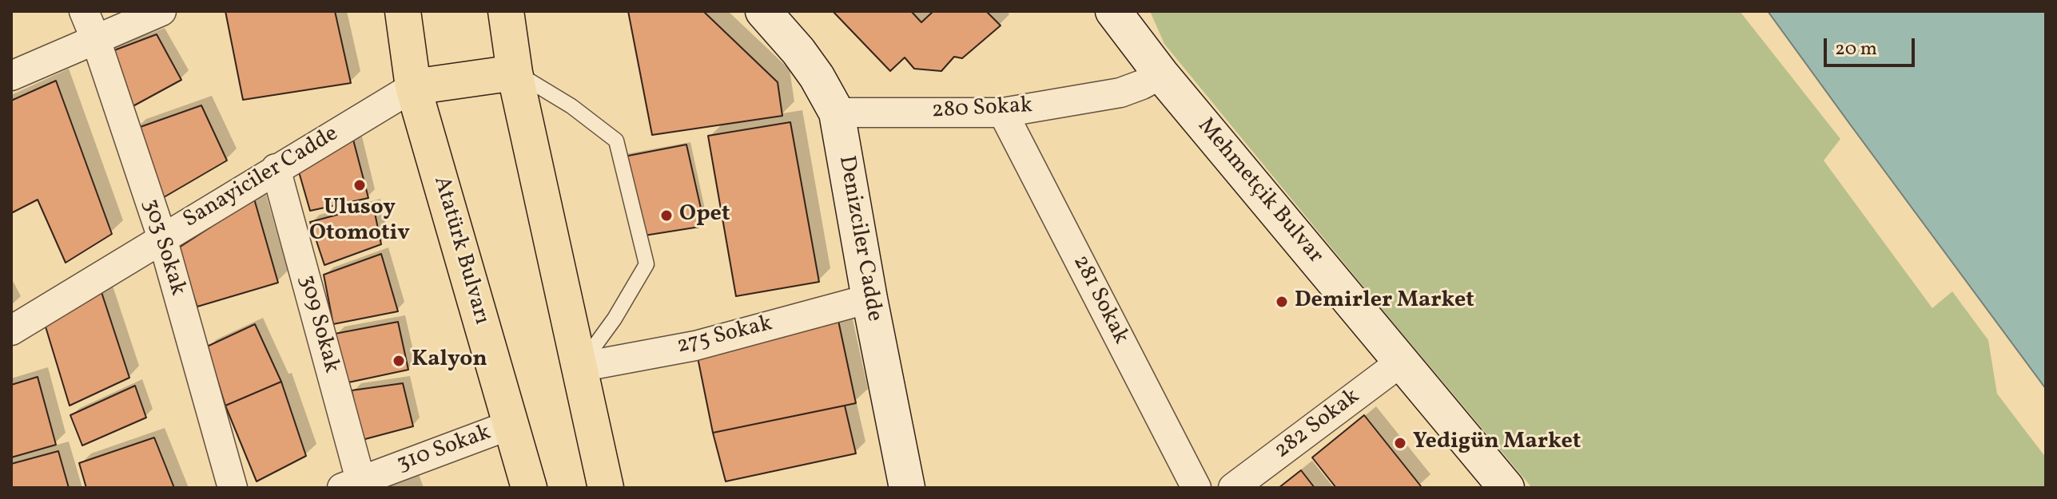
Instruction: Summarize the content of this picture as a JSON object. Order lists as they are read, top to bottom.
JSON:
{
  "streets": {
    "highway": ["Atatürk Bulvarı"],
    "street": [
      "280 Sokak",
      "Sanayiciler Cadde",
      "Mehmetçik Bulvar",
      "Denizciler Cadde",
      "303 Sokak",
      "281 Sokak",
      "309 Sokak",
      "275 Sokak",
      "282 Sokak",
      "310 Sokak"
    ]
  },
  "crossings": [
    ["280 Sokak", "Mehmetçik Bulvar"],
    ["280 Sokak", "Denizciler Cadde"],
    ["280 Sokak", "281 Sokak"],
    ["Sanayiciler Cadde", "303 Sokak"],
    ["Sanayiciler Cadde", "Atatürk Bulvarı"],
    ["Sanayiciler Cadde", "309 Sokak"],
    ["Mehmetçik Bulvar", "282 Sokak"],
    ["Denizciler Cadde", "275 Sokak"],
    ["Atatürk Bulvarı", "310 Sokak"],
    ["309 Sokak", "310 Sokak"]
  ],
  "places": [
    "Ulusoy Otomotiv",
    "Opet",
    "Demirler Market",
    "Kalyon",
    "Yedigün Market"
  ],
  "scale_bar": "20 m"
}
